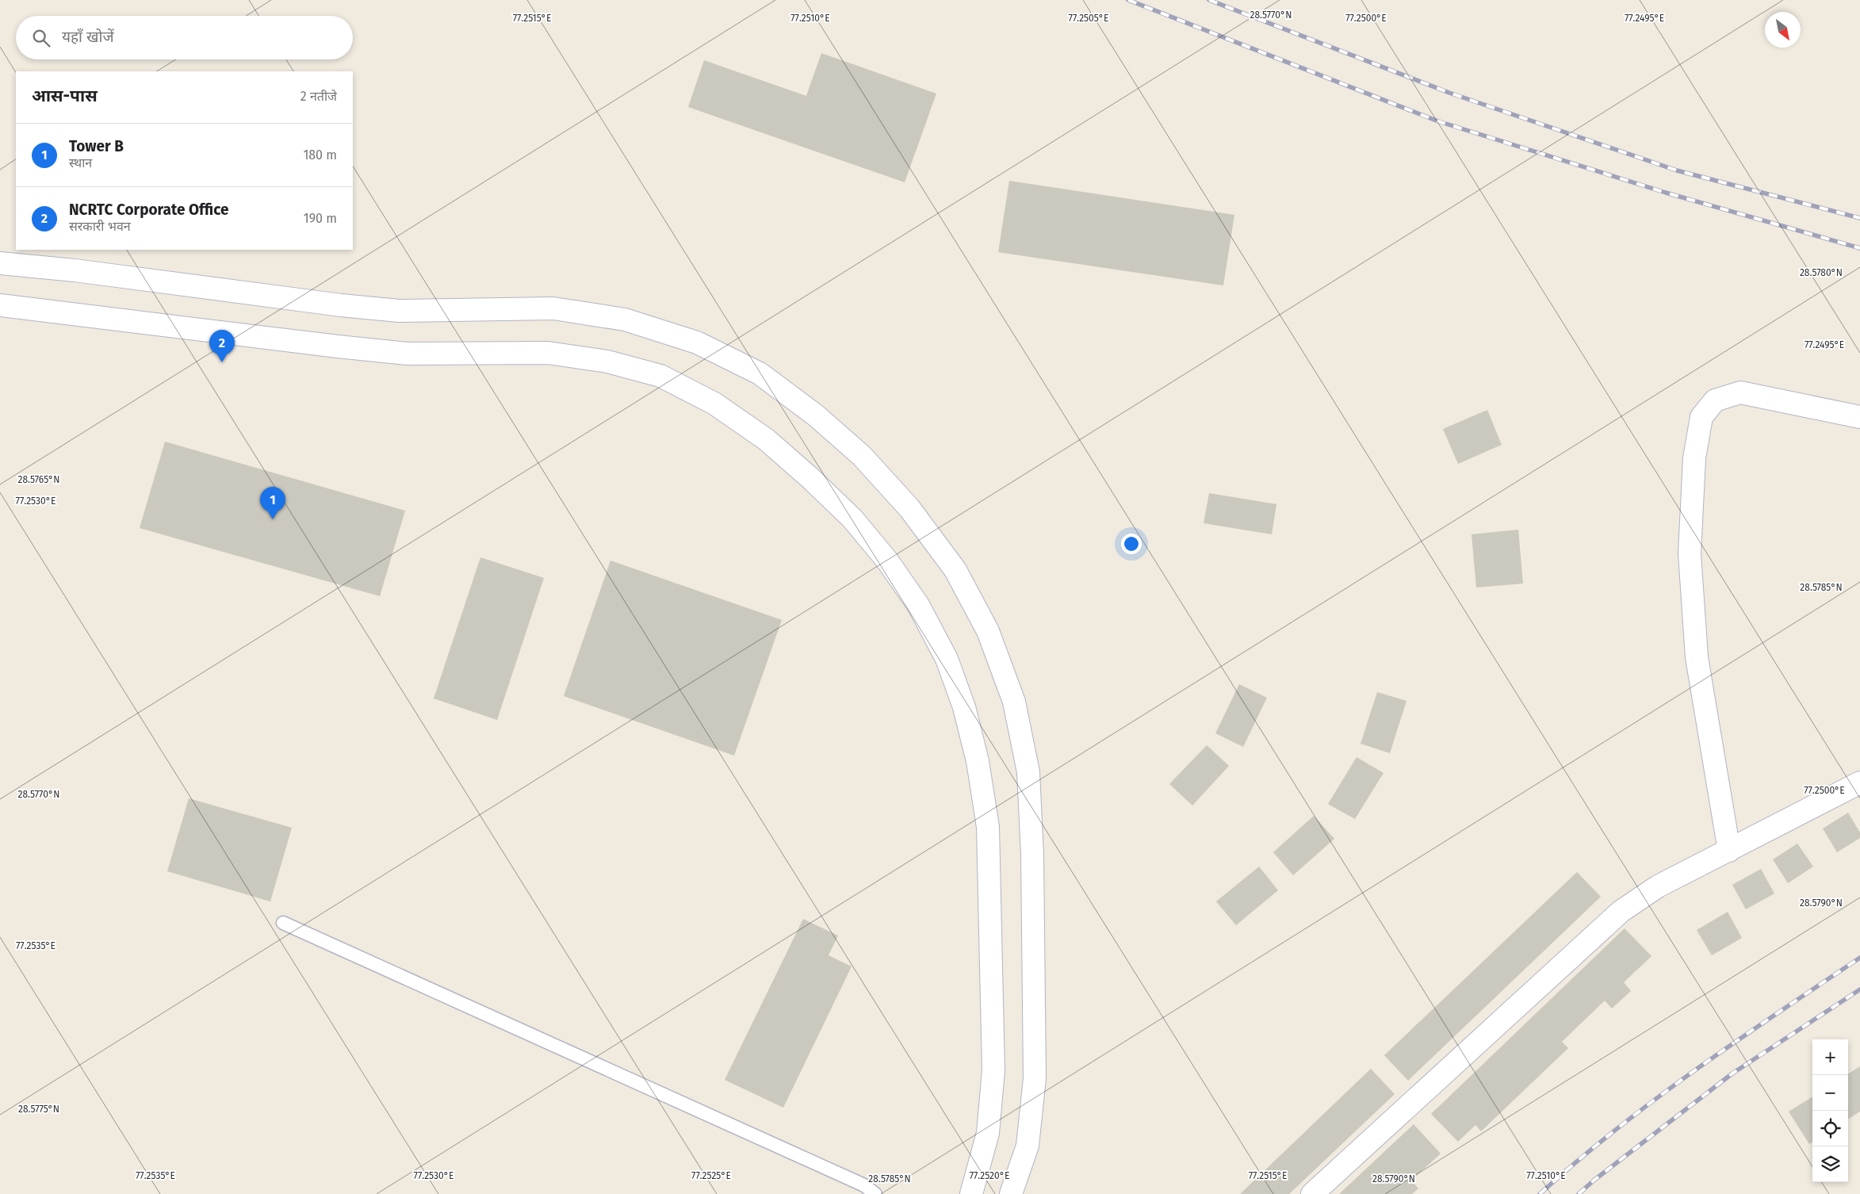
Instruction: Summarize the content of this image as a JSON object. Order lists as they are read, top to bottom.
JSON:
{
  "north": "bottom right",
  "page": {
    "search": "यहाँ खोजें",
    "heading": ["आस-पास", "2 नतीजे"],
    "list": [
      {
        "mark": "1",
        "name": "Tower B",
        "note": "स्थान",
        "value": "180 m"
      },
      {
        "mark": "2",
        "name": "NCRTC Corporate Office",
        "note": "सरकारी भवन",
        "value": "190 m"
      }
    ],
    "pins": ["2", "1"],
    "map_buttons": ["+", "−"]
  },
  "coordinates": [
    "28.5770°N",
    "77.2515°E",
    "77.2510°E",
    "77.2505°E",
    "77.2500°E",
    "77.2495°E",
    "28.5780°N",
    "28.5765°N",
    "77.2530°E",
    "28.5785°N",
    "28.5790°N",
    "77.2535°E",
    "28.5775°N",
    "77.2525°E",
    "77.2520°E"
  ]
}
